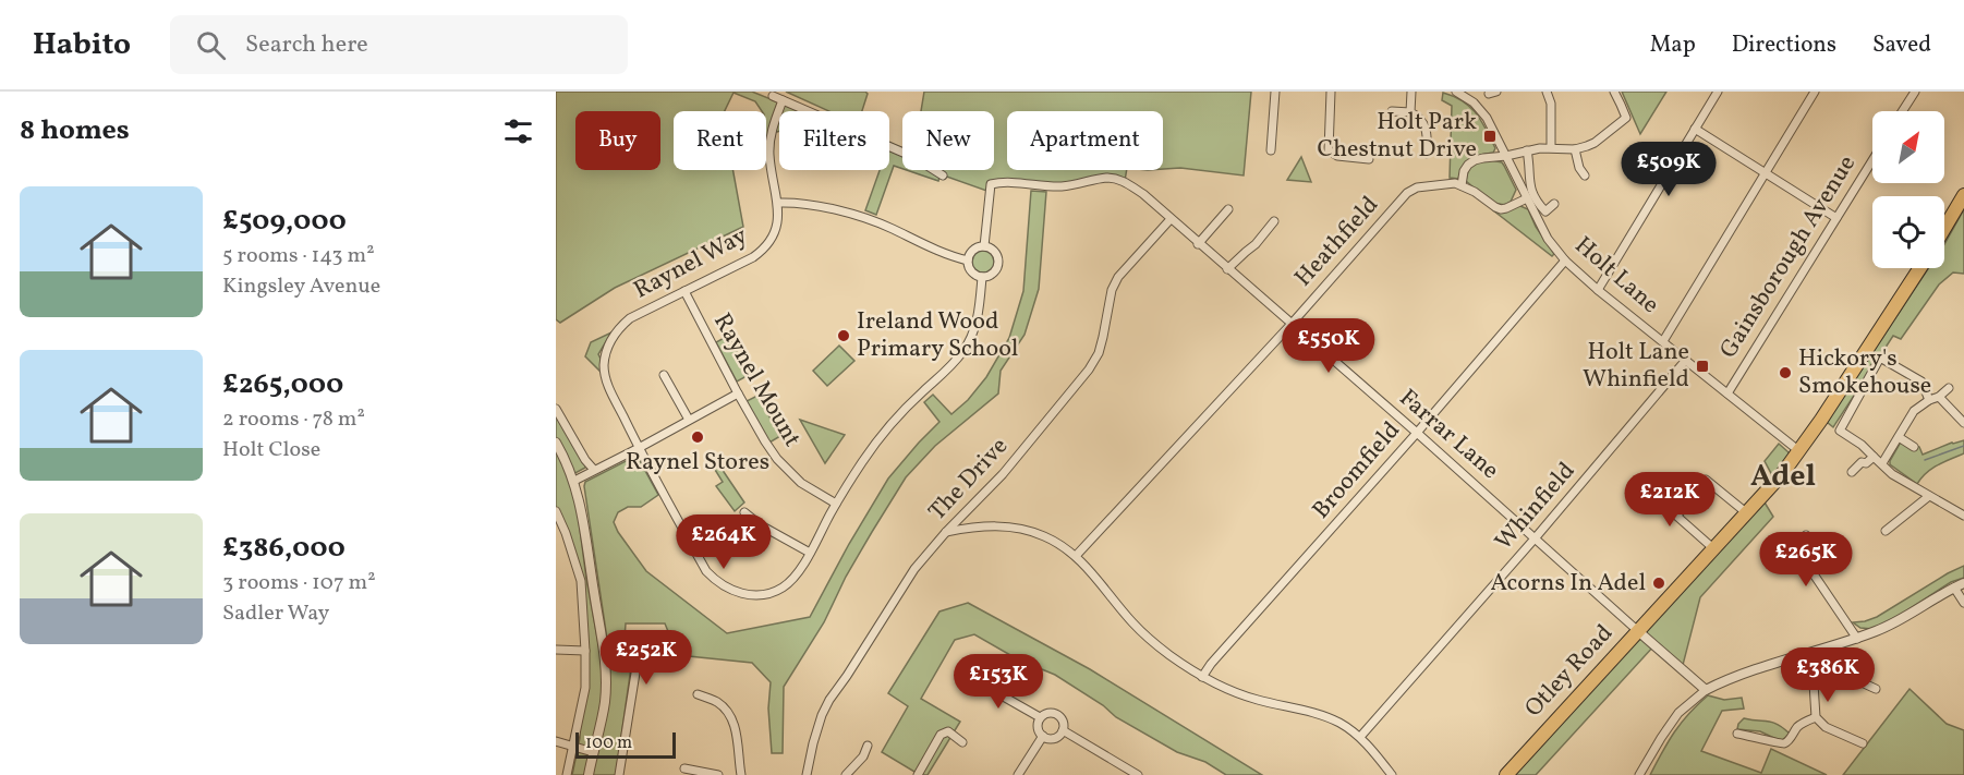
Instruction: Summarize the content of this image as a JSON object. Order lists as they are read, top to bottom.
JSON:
{
  "streets": {
    "highway": ["Otley Road"],
    "street": [
      "Heathfield",
      "Gainsborough Avenue",
      "Raynel Way",
      "Holt Lane",
      "Raynel Mount",
      "Farrar Lane",
      "Broomfield",
      "The Drive",
      "Whinfield"
    ]
  },
  "crossings": [
    ["Heathfield", "Farrar Lane"],
    ["Gainsborough Avenue", "Holt Lane"],
    ["Raynel Way", "Raynel Mount"],
    ["Raynel Way", "Farrar Lane"],
    ["Holt Lane", "Broomfield"],
    ["Holt Lane", "Whinfield"],
    ["Holt Lane", "Otley Road"],
    ["Farrar Lane", "Broomfield"],
    ["Farrar Lane", "The Drive"],
    ["Farrar Lane", "Whinfield"],
    ["Farrar Lane", "Otley Road"]
  ],
  "districts": ["Adel"],
  "places": {
    "transit": ["Holt Park Chestnut Drive", "Holt Lane Whinfield"],
    "other": [
      "Ireland Wood Primary School",
      "Hickory's Smokehouse",
      "Raynel Stores",
      "Acorns In Adel"
    ]
  },
  "scale_bar": "100 m",
  "north": "top right",
  "page": {
    "header": "Habito",
    "search": "Search here",
    "nav": ["Map", "Directions", "Saved"],
    "heading": "8 homes",
    "chip": [
      "Buy",
      "Rent",
      "Filters",
      "New",
      "Apartment"
    ],
    "price": [
      "£509K",
      "£550K",
      "£212K",
      "£264K",
      "£265K",
      "£252K",
      "£386K",
      "£153K"
    ],
    "list": [
      {
        "name": "£509,000",
        "note": "5 rooms · 143 m² · Kingsley Avenue"
      },
      {
        "name": "£265,000",
        "note": "2 rooms · 78 m² · Holt Close"
      },
      {
        "name": "£386,000",
        "note": "3 rooms · 107 m² · Sadler Way"
      }
    ],
    "scale": "100 m"
  }
}
